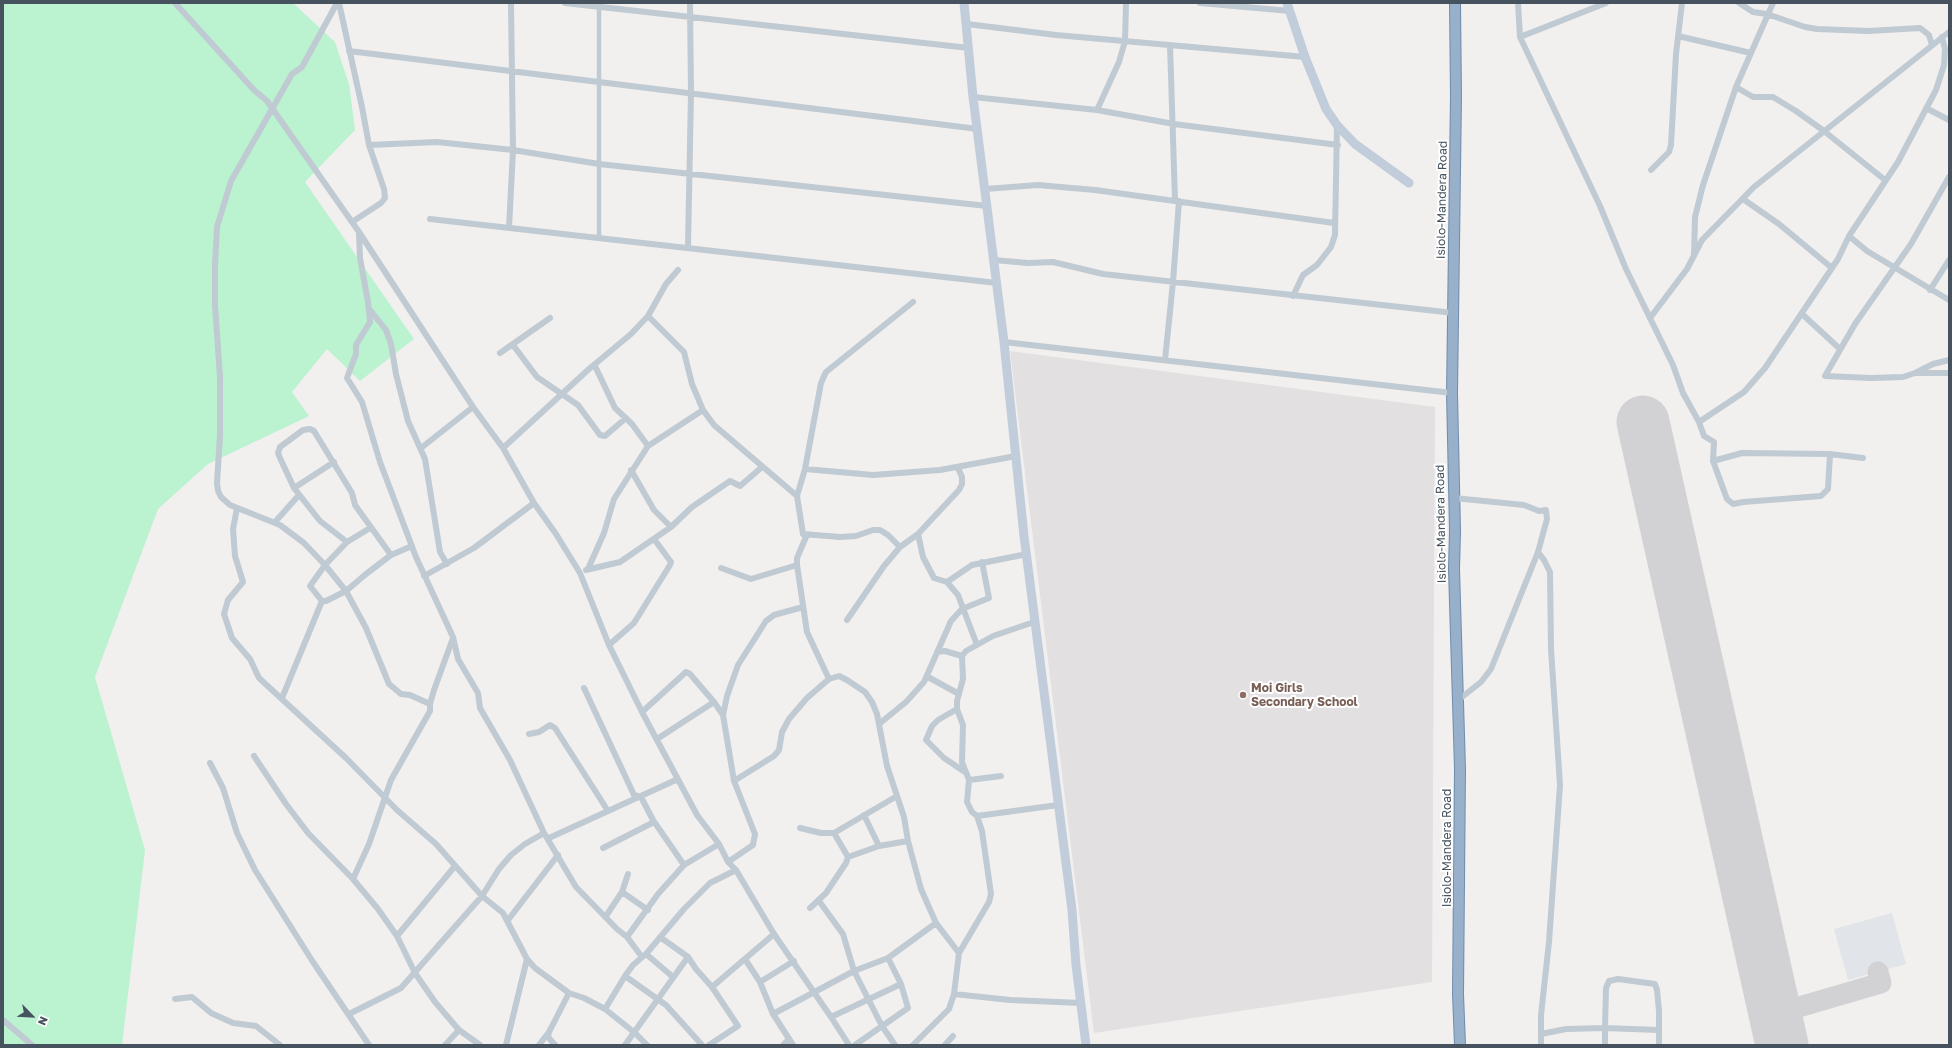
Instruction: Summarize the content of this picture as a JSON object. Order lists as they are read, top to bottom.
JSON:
{
  "streets": {
    "highway": ["Isiolo-Mandera Road"]
  },
  "places": ["Moi Girls Secondary School"],
  "north": "bottom right"
}
